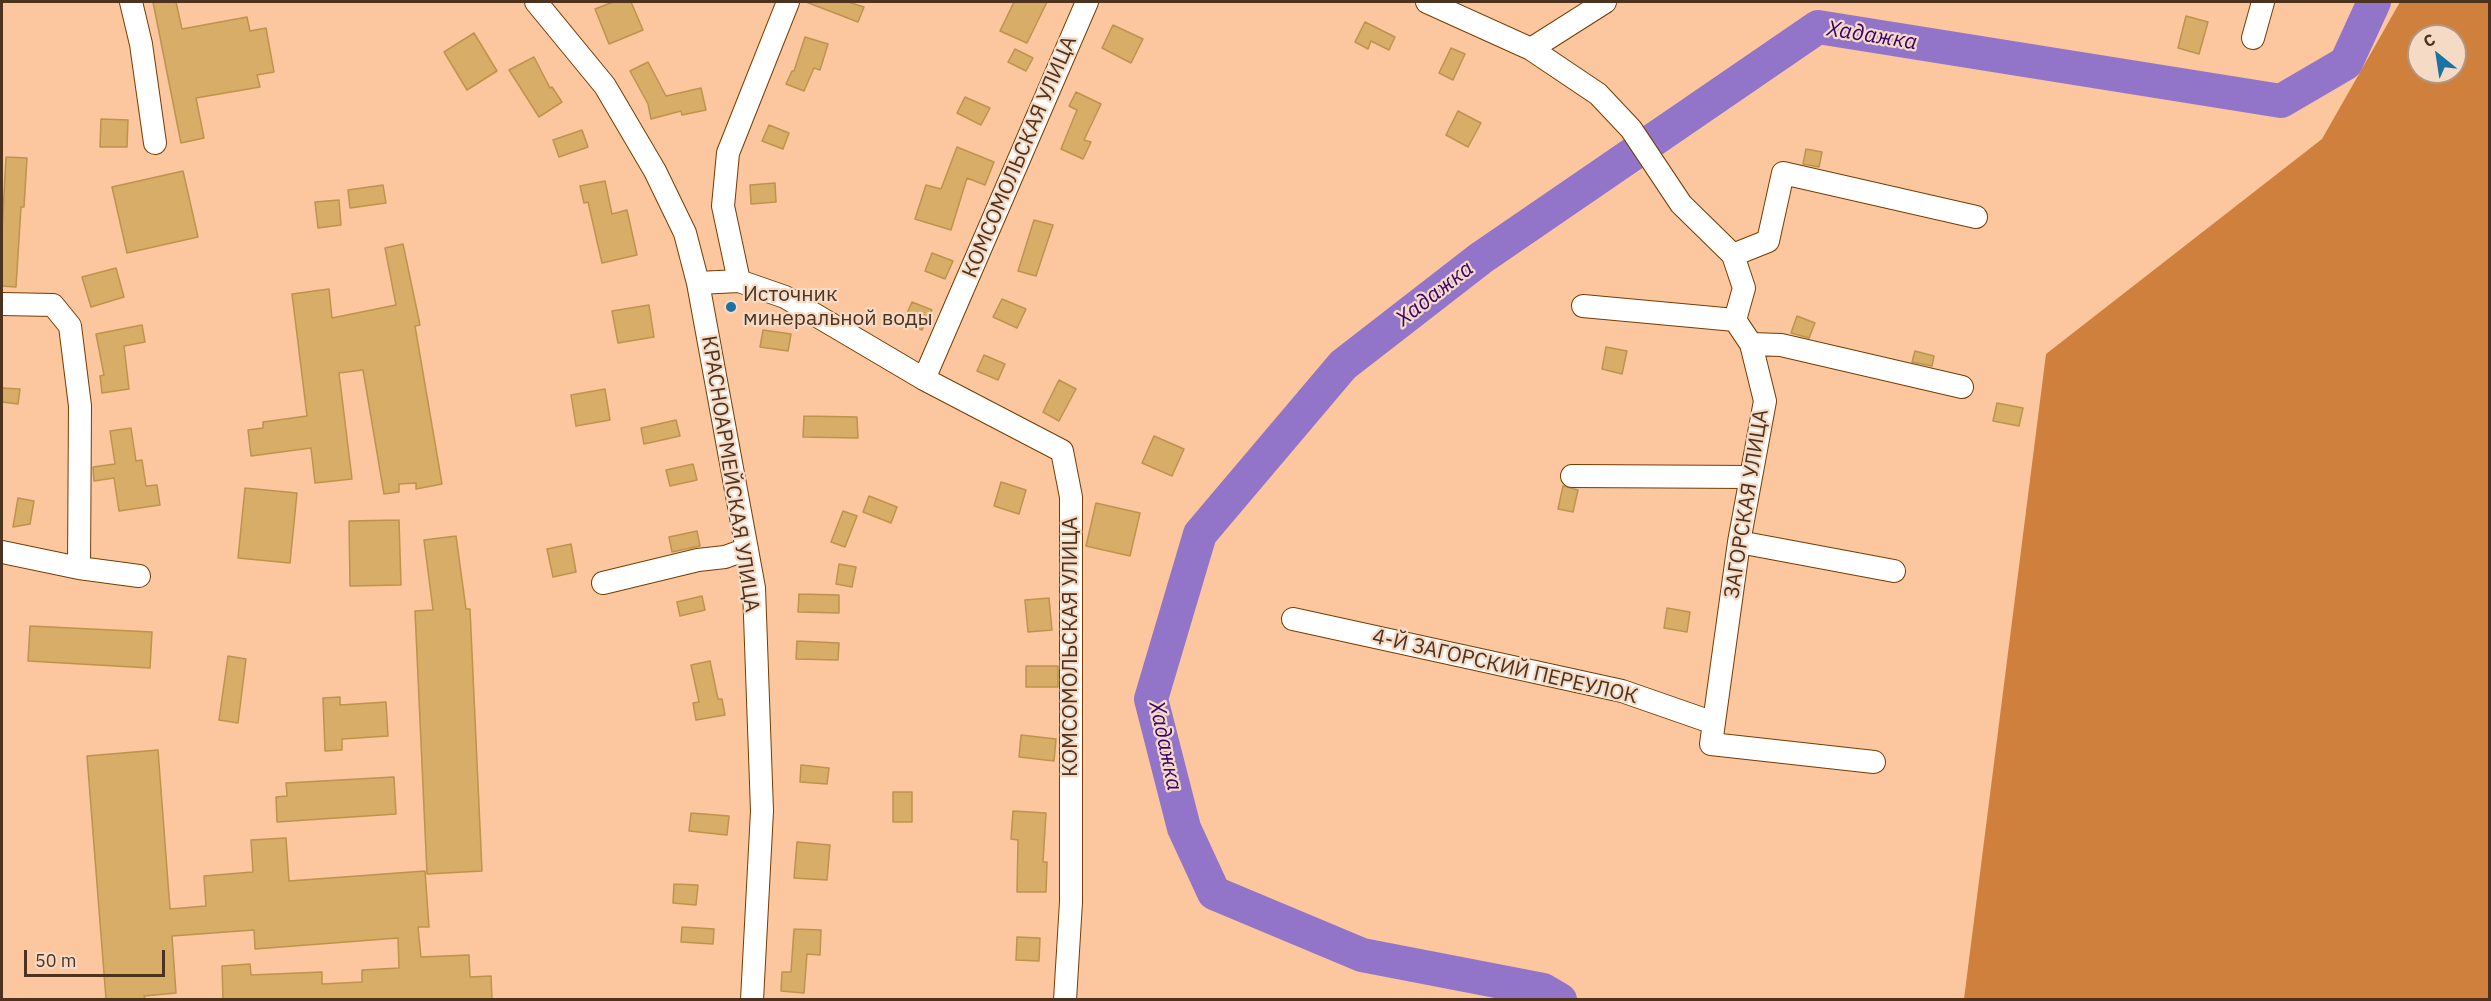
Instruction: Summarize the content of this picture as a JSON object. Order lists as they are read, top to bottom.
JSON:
{
  "streets": {
    "street": [
      "КОМСОМОЛЬСКАЯ УЛИЦА",
      "КРАСНОАРМЕЙСКАЯ УЛИЦА",
      "ЗАГОРСКАЯ УЛИЦА",
      "4-Й ЗАГОРСКИЙ ПЕРЕУЛОК"
    ]
  },
  "crossings": [
    ["ЗАГОРСКАЯ УЛИЦА", "4-Й ЗАГОРСКИЙ ПЕРЕУЛОК"]
  ],
  "water": ["Хадажка"],
  "places": ["Источник минеральной воды"],
  "scale_bar": "50 m",
  "north": "top left"
}
